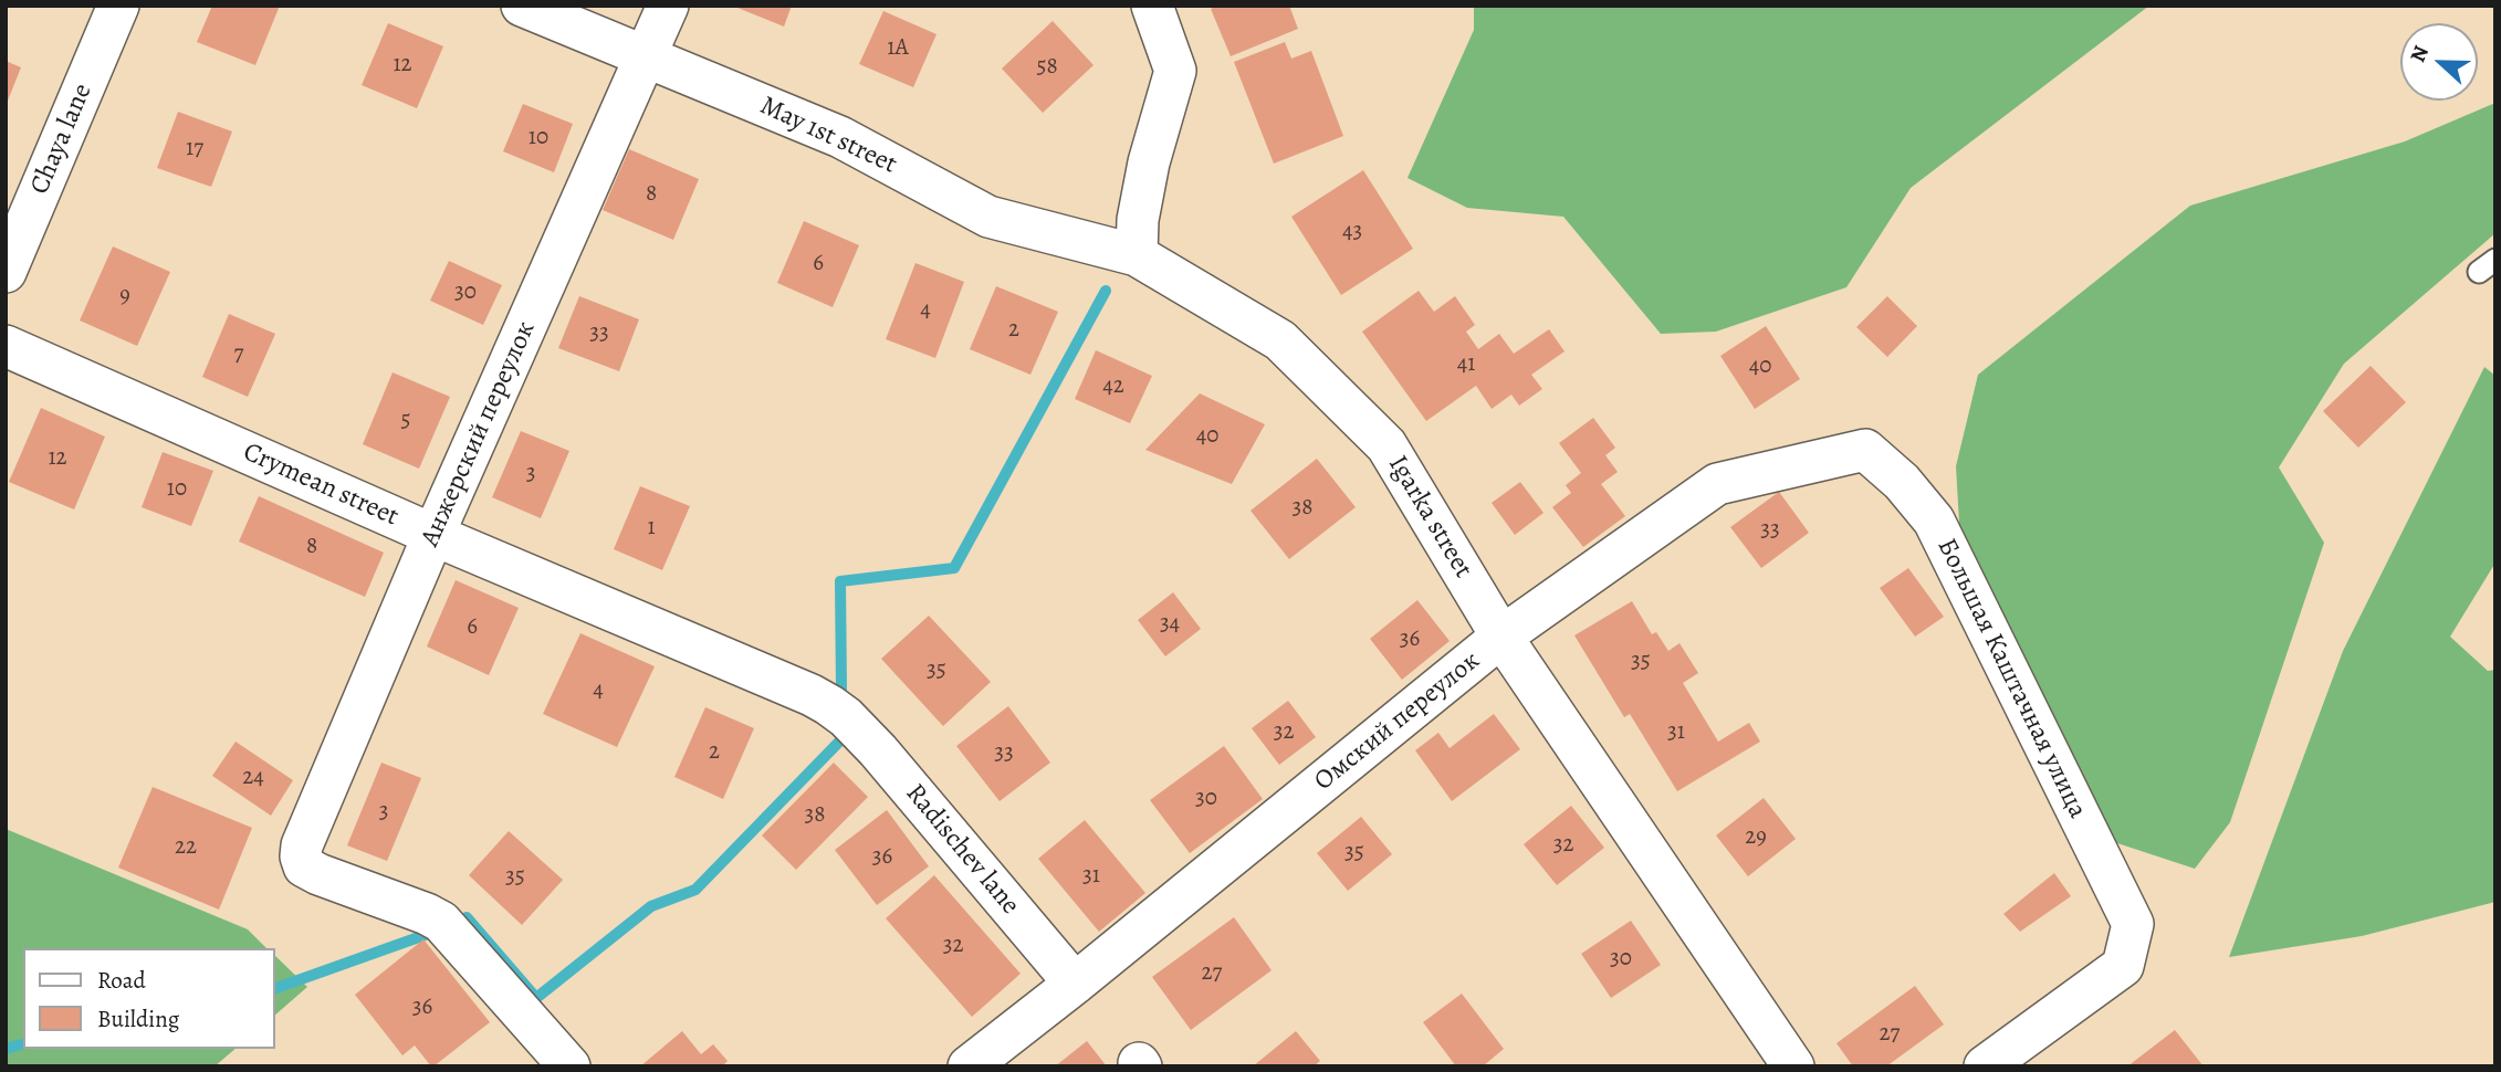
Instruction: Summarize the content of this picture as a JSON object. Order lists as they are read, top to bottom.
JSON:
{
  "streets": {
    "street": [
      "May 1st street",
      "Chaya lane",
      "Анжерский переулок",
      "Crymean street",
      "Igarka street",
      "Большая Каштачная улица",
      "Омский переулок",
      "Radischev lane"
    ]
  },
  "crossings": [
    ["May 1st street", "Анжерский переулок"],
    ["May 1st street", "Igarka street"],
    ["Анжерский переулок", "Crymean street"],
    ["Crymean street", "Radischev lane"],
    ["Igarka street", "Омский переулок"],
    ["Большая Каштачная улица", "Омский переулок"],
    ["Омский переулок", "Radischev lane"]
  ],
  "house_numbers": [
    "1А",
    "12",
    "58",
    "10",
    "17",
    "8",
    "43",
    "6",
    "30",
    "9",
    "4",
    "2",
    "33",
    "7",
    "41",
    "40",
    "42",
    "5",
    "40",
    "12",
    "3",
    "10",
    "38",
    "1",
    "33",
    "8",
    "34",
    "6",
    "36",
    "35",
    "35",
    "4",
    "32",
    "31",
    "2",
    "33",
    "24",
    "30",
    "3",
    "38",
    "29",
    "32",
    "22",
    "35",
    "36",
    "31",
    "35",
    "32",
    "30",
    "27",
    "36",
    "27"
  ],
  "legend": ["Road", "Building"],
  "north": "left"
}
